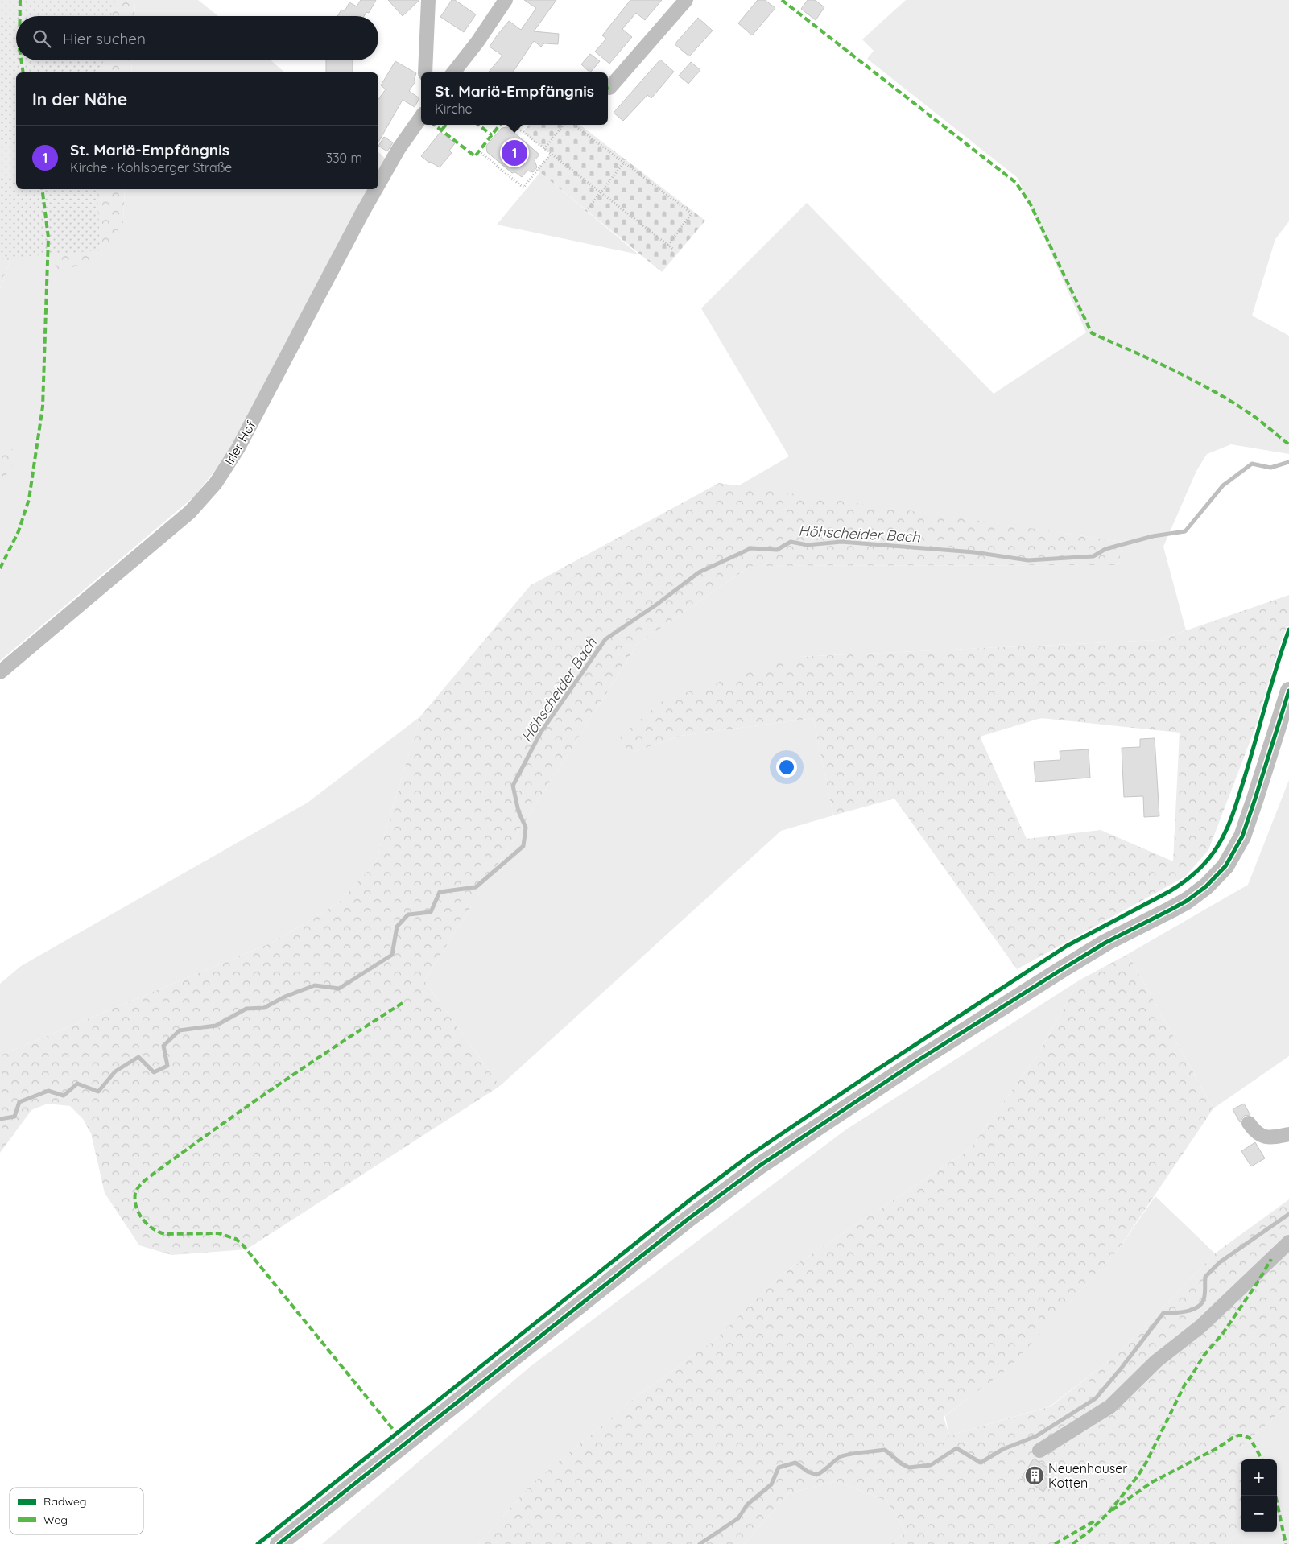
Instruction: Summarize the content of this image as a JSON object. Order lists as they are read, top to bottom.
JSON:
{
  "streets": {
    "street": ["Irler Hof"]
  },
  "water": ["Höhscheider Bach"],
  "places": {
    "building": ["Neuenhauser Kotten"]
  },
  "legend": ["Radweg", "Weg"],
  "page": {
    "search": "Hier suchen",
    "popup": ["St. Mariä-Empfängnis", "Kirche"],
    "heading": "In der Nähe",
    "list": [
      {
        "mark": "1",
        "name": "St. Mariä-Empfängnis",
        "note": "Kirche · Kohlsberger Straße",
        "value": "330 m"
      }
    ],
    "pins": "1",
    "map_buttons": ["+", "−"]
  }
}
